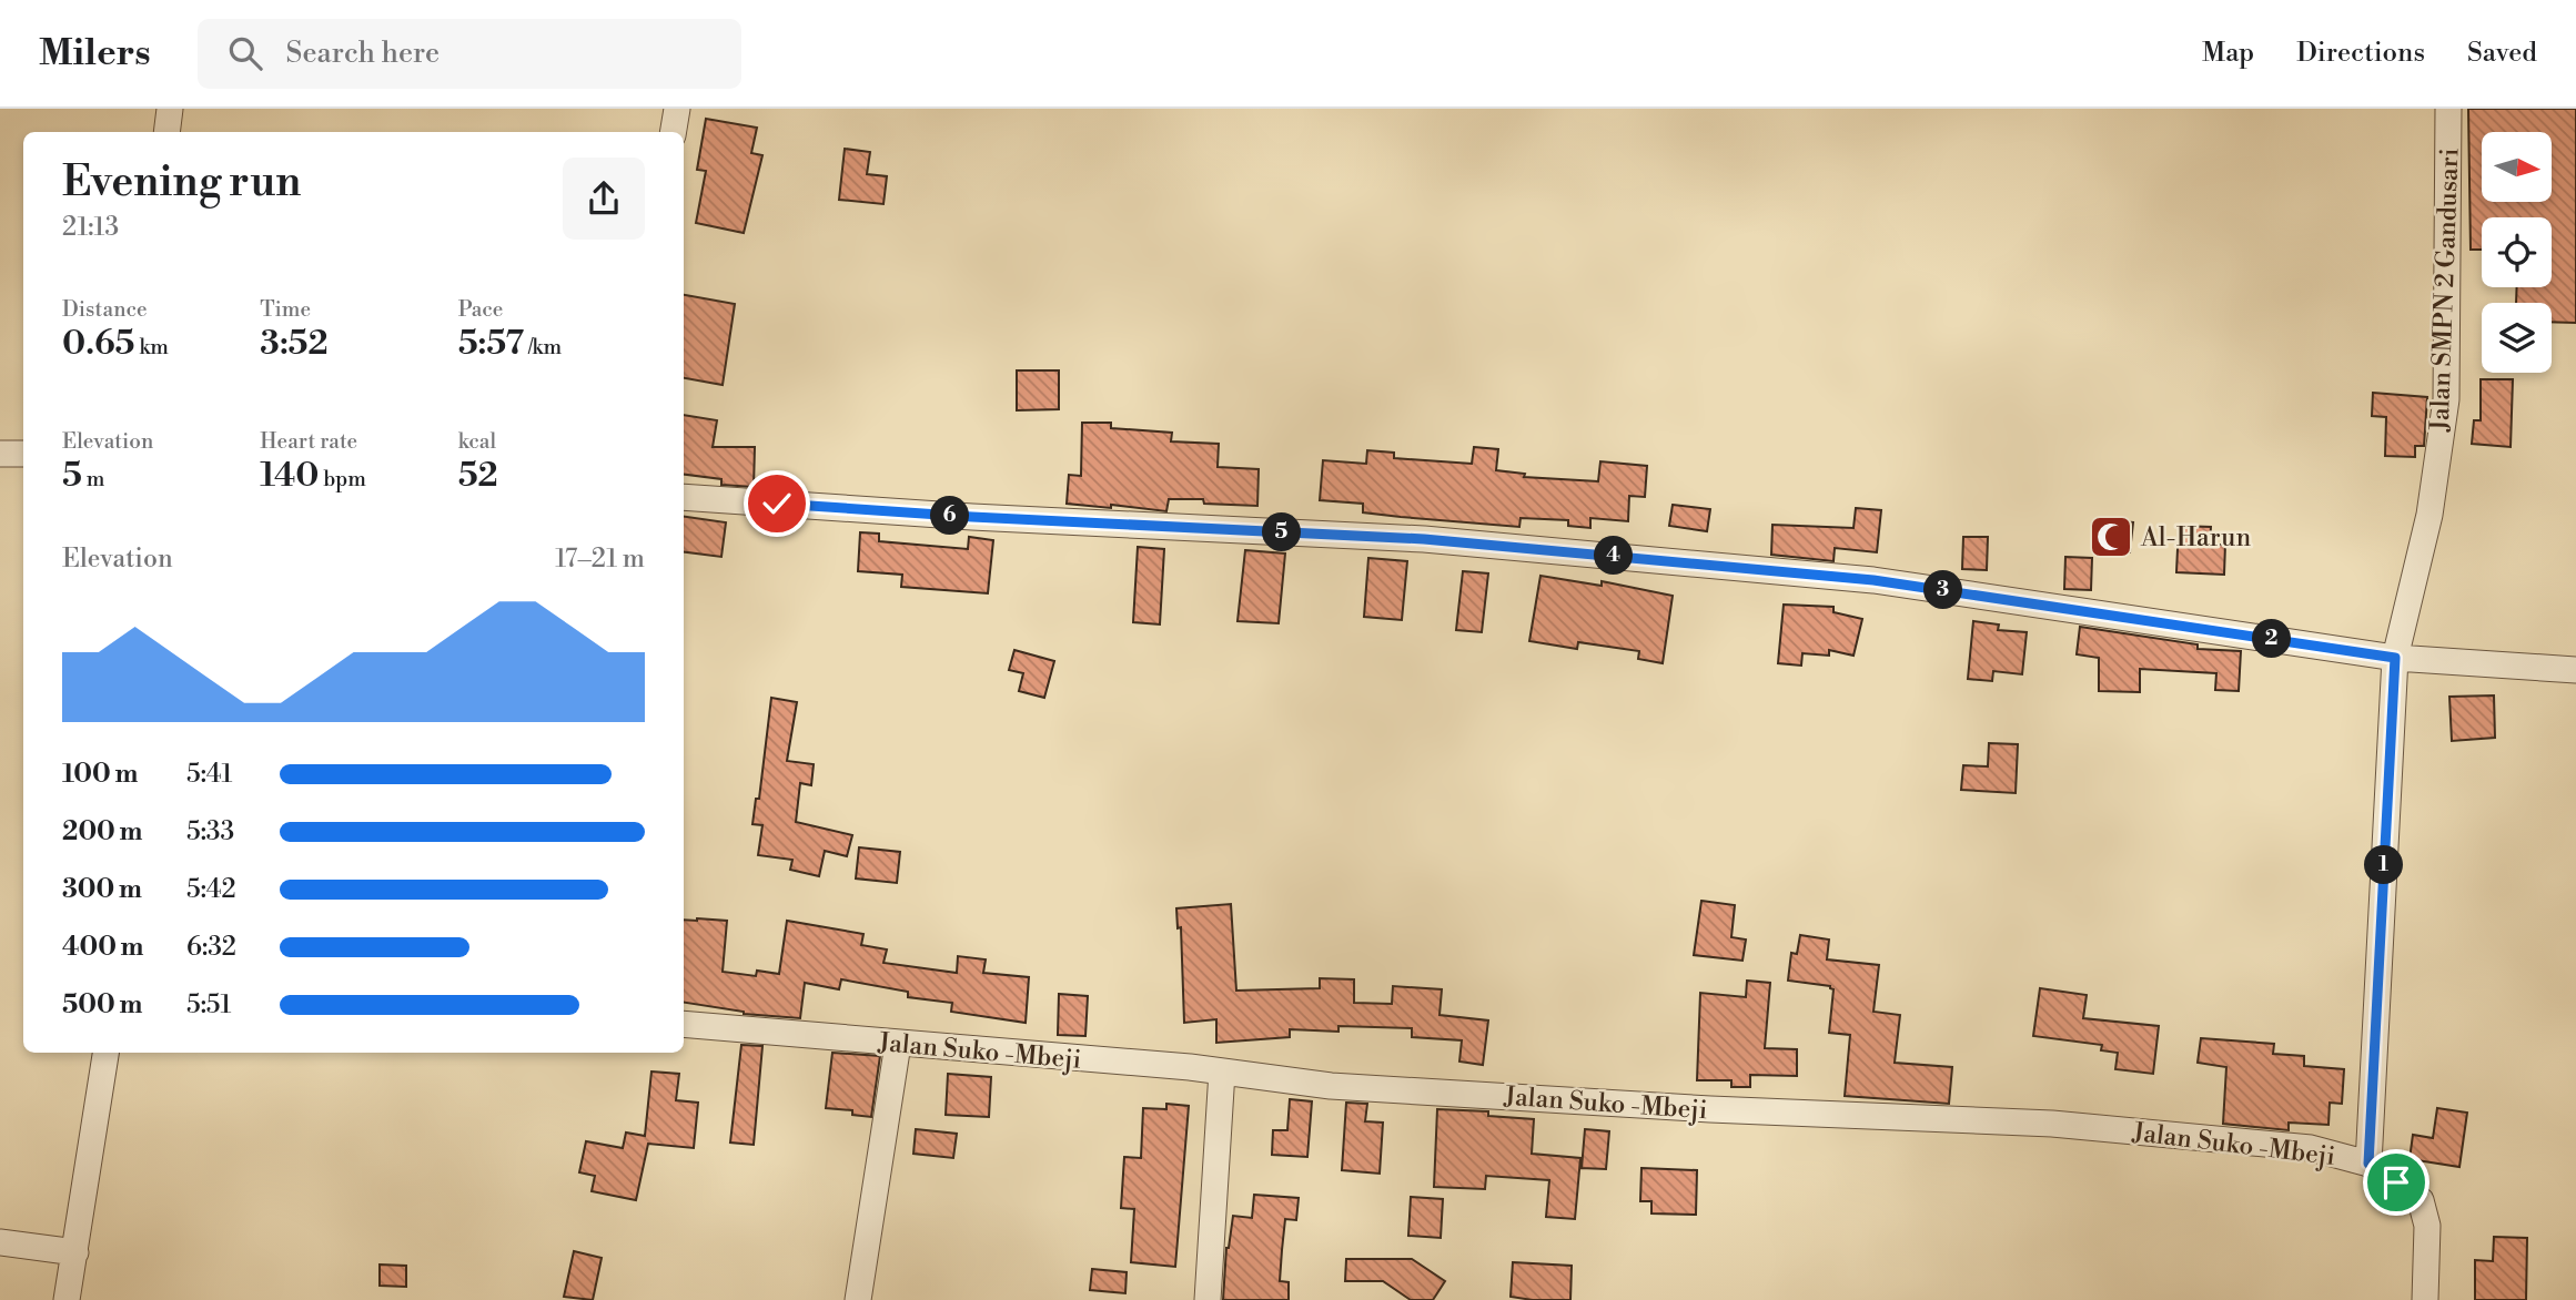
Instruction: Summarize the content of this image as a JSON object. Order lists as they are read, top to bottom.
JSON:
{
  "streets": {
    "street": ["Jalan SMPN 2 Gandusari", "Jalan Suko -Mbeji"]
  },
  "crossings": [
    ["Jalan SMPN 2 Gandusari", "Jalan Suko -Mbeji"]
  ],
  "places": {
    "mosque": ["Al-Harun"]
  },
  "north": "right",
  "page": {
    "header": "Milers",
    "search": "Search here",
    "nav": ["Map", "Directions", "Saved"],
    "heading": ["Evening run", "21:13"],
    "stats": [
      ["Distance", "0.65 km"],
      ["Time", "3:52"],
      ["Pace", "5:57 /km"],
      ["Elevation", "5 m"],
      ["Heart rate", "140 bpm"],
      ["kcal", "52"]
    ],
    "pins": [
      "6",
      "5",
      "4",
      "3",
      "2",
      "1"
    ],
    "chart": ["Elevation", "17–21 m"],
    "list": [
      {
        "name": "100 m",
        "note": "5:41"
      },
      {
        "name": "200 m",
        "note": "5:33"
      },
      {
        "name": "300 m",
        "note": "5:42"
      },
      {
        "name": "400 m",
        "note": "6:32"
      },
      {
        "name": "500 m",
        "note": "5:51"
      }
    ]
  }
}
